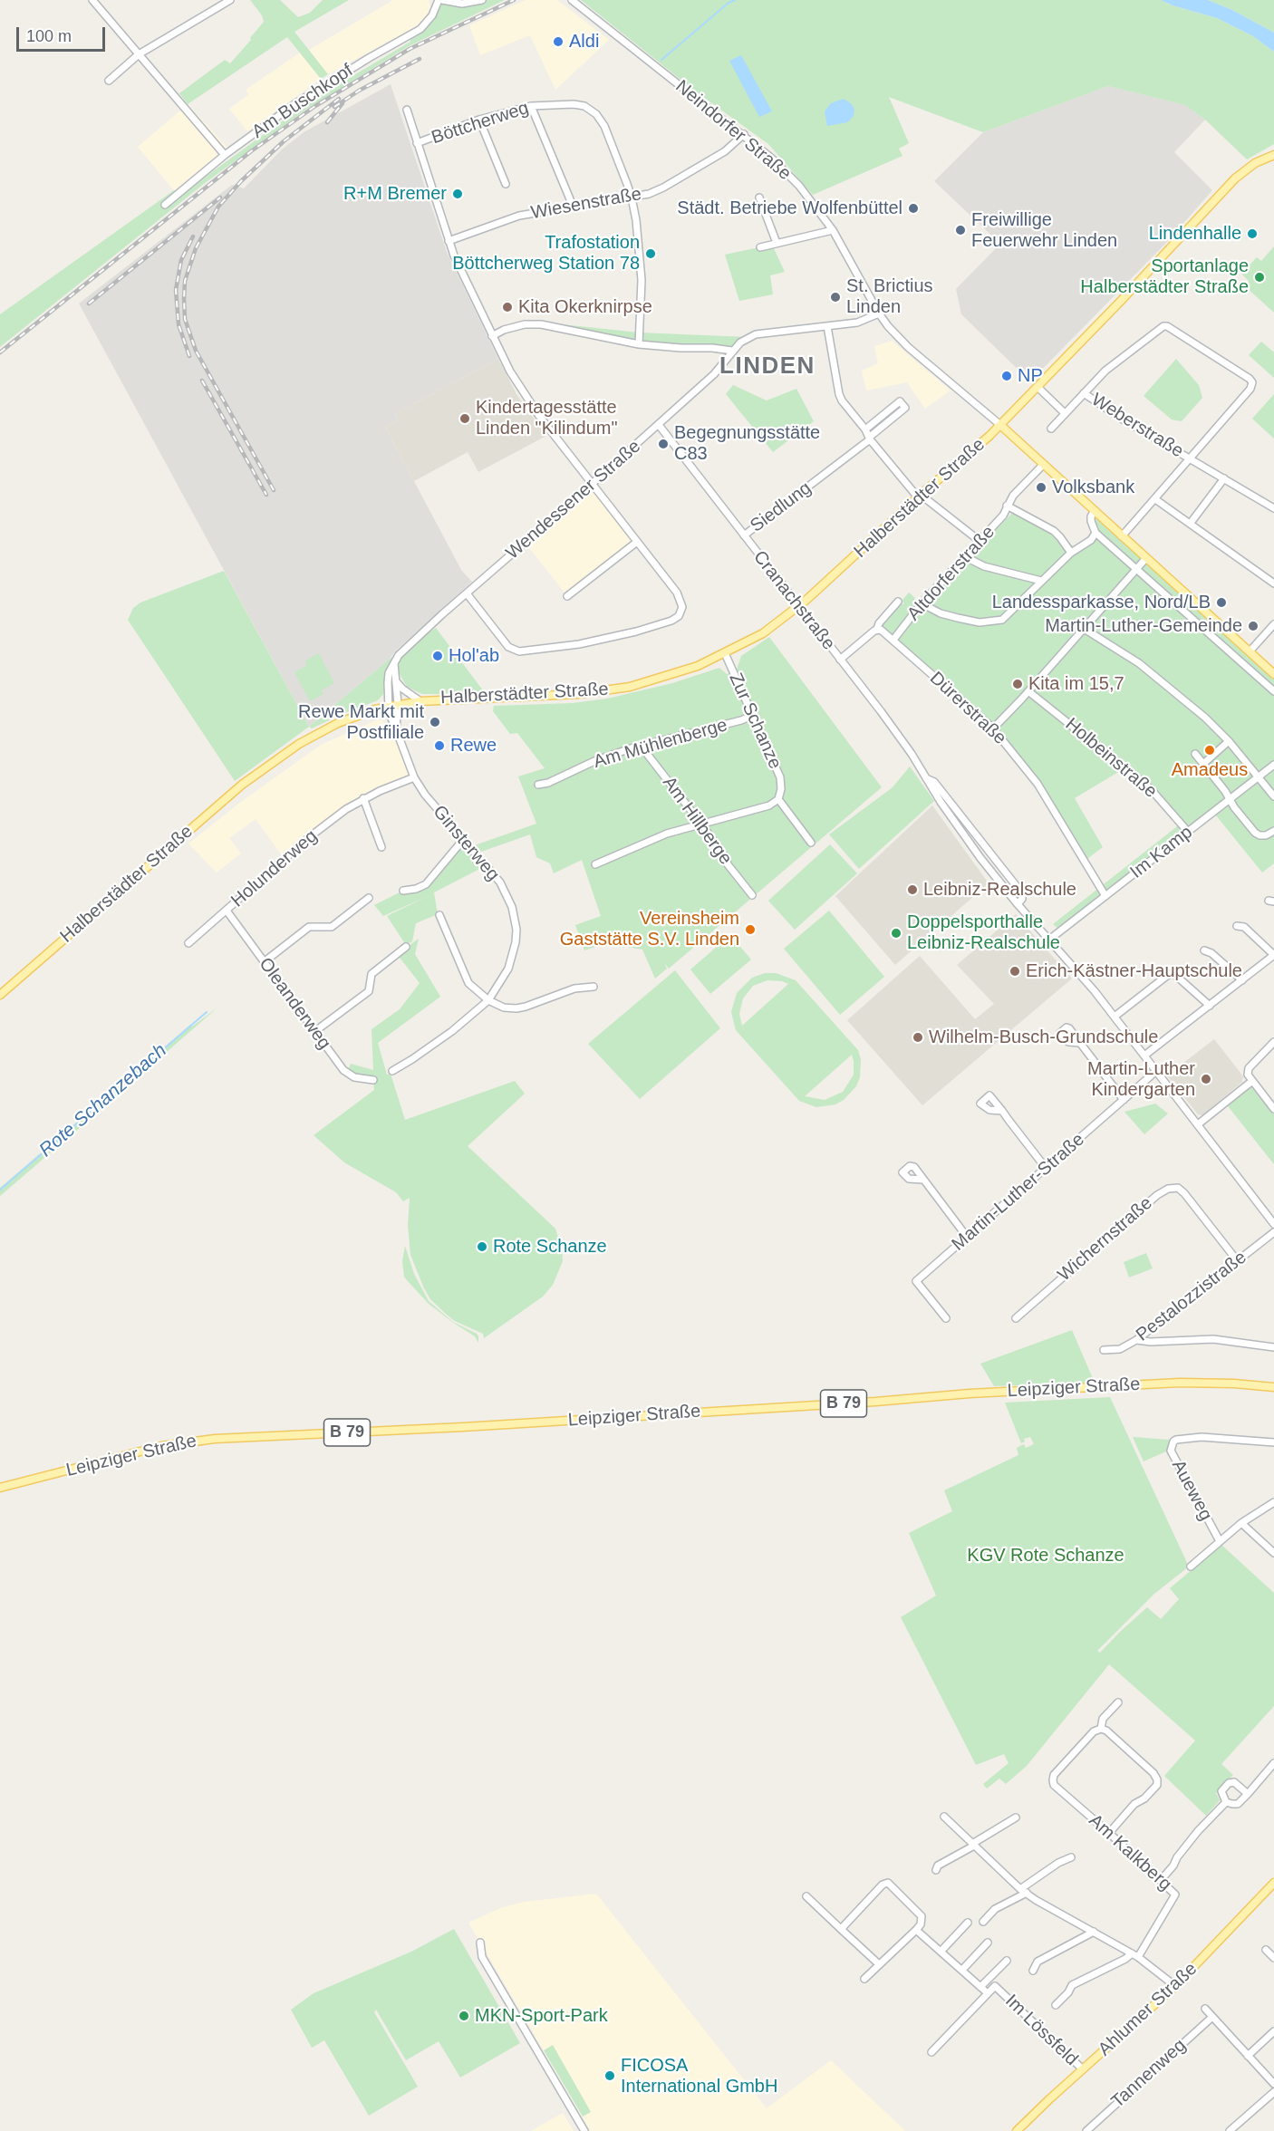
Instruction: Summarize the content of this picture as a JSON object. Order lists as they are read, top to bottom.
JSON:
{
  "streets": {
    "main road": [
      "Halberstädter Straße",
      "Leipziger Straße",
      "B 79",
      "Ahlumer Straße"
    ],
    "street": [
      "Am Buschkopf",
      "Böttcherweg",
      "Neindorfer Straße",
      "Wiesenstraße",
      "Weberstraße",
      "Wendessener Straße",
      "Siedlung",
      "Altdorferstraße",
      "Cranachstraße",
      "Dürerstraße",
      "Zur Schanze",
      "Am Mühlenberge",
      "Holbeinstraße",
      "Am Hillberge",
      "Ginsterweg",
      "Im Kamp",
      "Holunderweg",
      "Oleanderweg",
      "Martin-Luther-Straße",
      "Wichernstraße",
      "Pestalozzistraße",
      "Aueweg",
      "Am Kalkberg",
      "Im Lössfeld",
      "Tannenweg"
    ]
  },
  "crossings": [
    ["Böttcherweg", "Wiesenstraße"],
    ["Neindorfer Straße", "Wiesenstraße"],
    ["Neindorfer Straße", "Halberstädter Straße"],
    ["Neindorfer Straße", "Wendessener Straße"],
    ["Halberstädter Straße", "Wendessener Straße"],
    ["Halberstädter Straße", "Cranachstraße"],
    ["Halberstädter Straße", "Zur Schanze"],
    ["Halberstädter Straße", "Ginsterweg"],
    ["Wendessener Straße", "Cranachstraße"],
    ["Wendessener Straße", "Ginsterweg"],
    ["Siedlung", "Cranachstraße"],
    ["Altdorferstraße", "Dürerstraße"],
    ["Cranachstraße", "Im Kamp"],
    ["Cranachstraße", "Martin-Luther-Straße"],
    ["Dürerstraße", "Im Kamp"],
    ["Zur Schanze", "Am Mühlenberge"],
    ["Am Mühlenberge", "Am Hillberge"],
    ["Holbeinstraße", "Im Kamp"],
    ["Ginsterweg", "Holunderweg"],
    ["Holunderweg", "Oleanderweg"],
    ["Wichernstraße", "Pestalozzistraße"],
    ["Ahlumer Straße", "Im Lössfeld"]
  ],
  "districts": ["LINDEN"],
  "water": ["Rote Schanzebach"],
  "parks": ["KGV Rote Schanze"],
  "places": [
    "Aldi",
    "R+M Bremer",
    "Städt. Betriebe Wolfenbüttel",
    "Freiwillige Feuerwehr Linden",
    "Lindenhalle",
    "Trafostation Böttcherweg Station 78",
    "Sportanlage Halberstädter Straße",
    "St. Brictius Linden",
    "Kita Okerknirpse",
    "NP",
    "Kindertagesstätte Linden \"Kilindum\"",
    "Begegnungsstätte C83",
    "Volksbank",
    "Landessparkasse, Nord/LB",
    "Martin-Luther-Gemeinde",
    "Hol'ab",
    "Kita im 15,7",
    "Rewe Markt mit Postfiliale",
    "Rewe",
    "Amadeus",
    "Leibniz-Realschule",
    "Vereinsheim Gaststätte S.V. Linden",
    "Doppelsporthalle Leibniz-Realschule",
    "Erich-Kästner-Hauptschule",
    "Wilhelm-Busch-Grundschule",
    "Martin-Luther Kindergarten",
    "Rote Schanze",
    "MKN-Sport-Park",
    "FICOSA International GmbH"
  ],
  "scale_bar": "100 m"
}
